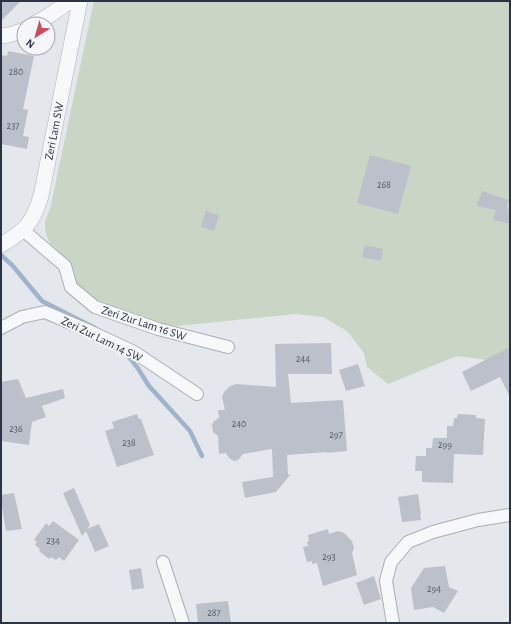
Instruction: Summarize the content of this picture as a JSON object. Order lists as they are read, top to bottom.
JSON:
{
  "streets": {
    "street": ["Zeri Lam SW", "Zeri Zur Lam 16 SW", "Zeri Zur Lam 14 SW"]
  },
  "crossings": [
    ["Zeri Lam SW", "Zeri Zur Lam 16 SW"]
  ],
  "house_numbers": [
    "280",
    "237",
    "268",
    "244",
    "240",
    "236",
    "297",
    "238",
    "299",
    "234",
    "293",
    "294",
    "287"
  ],
  "north": "bottom left"
}
